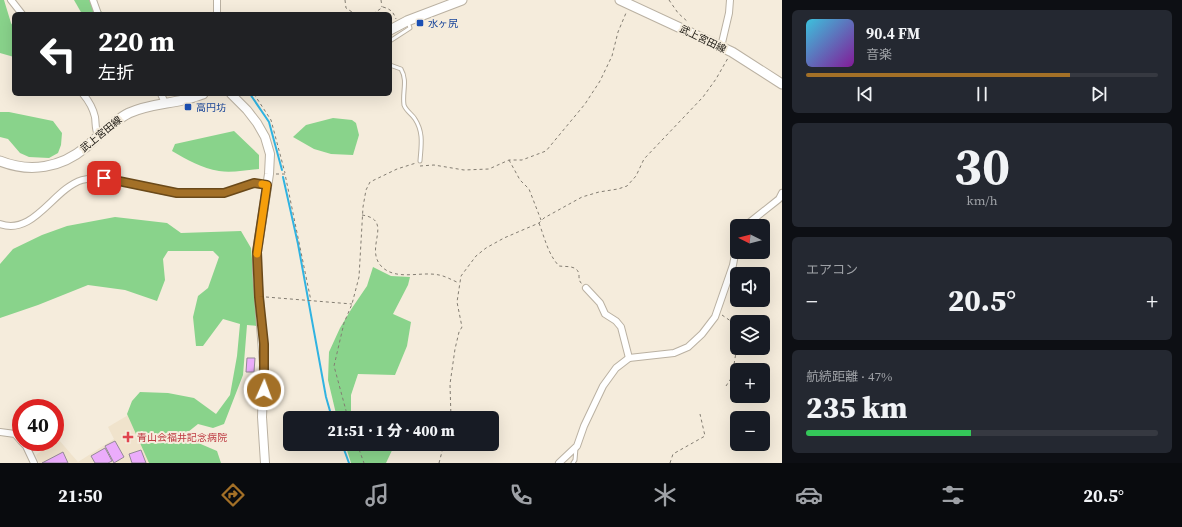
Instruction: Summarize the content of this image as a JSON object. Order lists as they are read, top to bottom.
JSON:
{
  "streets": {
    "main road": ["武上宮田線"]
  },
  "places": {
    "transit": ["水ヶ尻", "高円坊"],
    "health": ["青山会福井記念病院"]
  },
  "north": "left",
  "page": {
    "turn": ["220 m", "左折"],
    "song": ["90.4 FM", "音楽"],
    "tile": [
      ["30", "km/h"],
      "エアコン",
      ["航続距離 · 47%", "235 km"]
    ],
    "map_buttons": ["+", "−"],
    "heat": ["−", "20.5°", "+"],
    "limit": "40",
    "trip": "21:51 · 1 分 · 400 m",
    "tabs": ["21:50", "20.5°"]
  }
}
